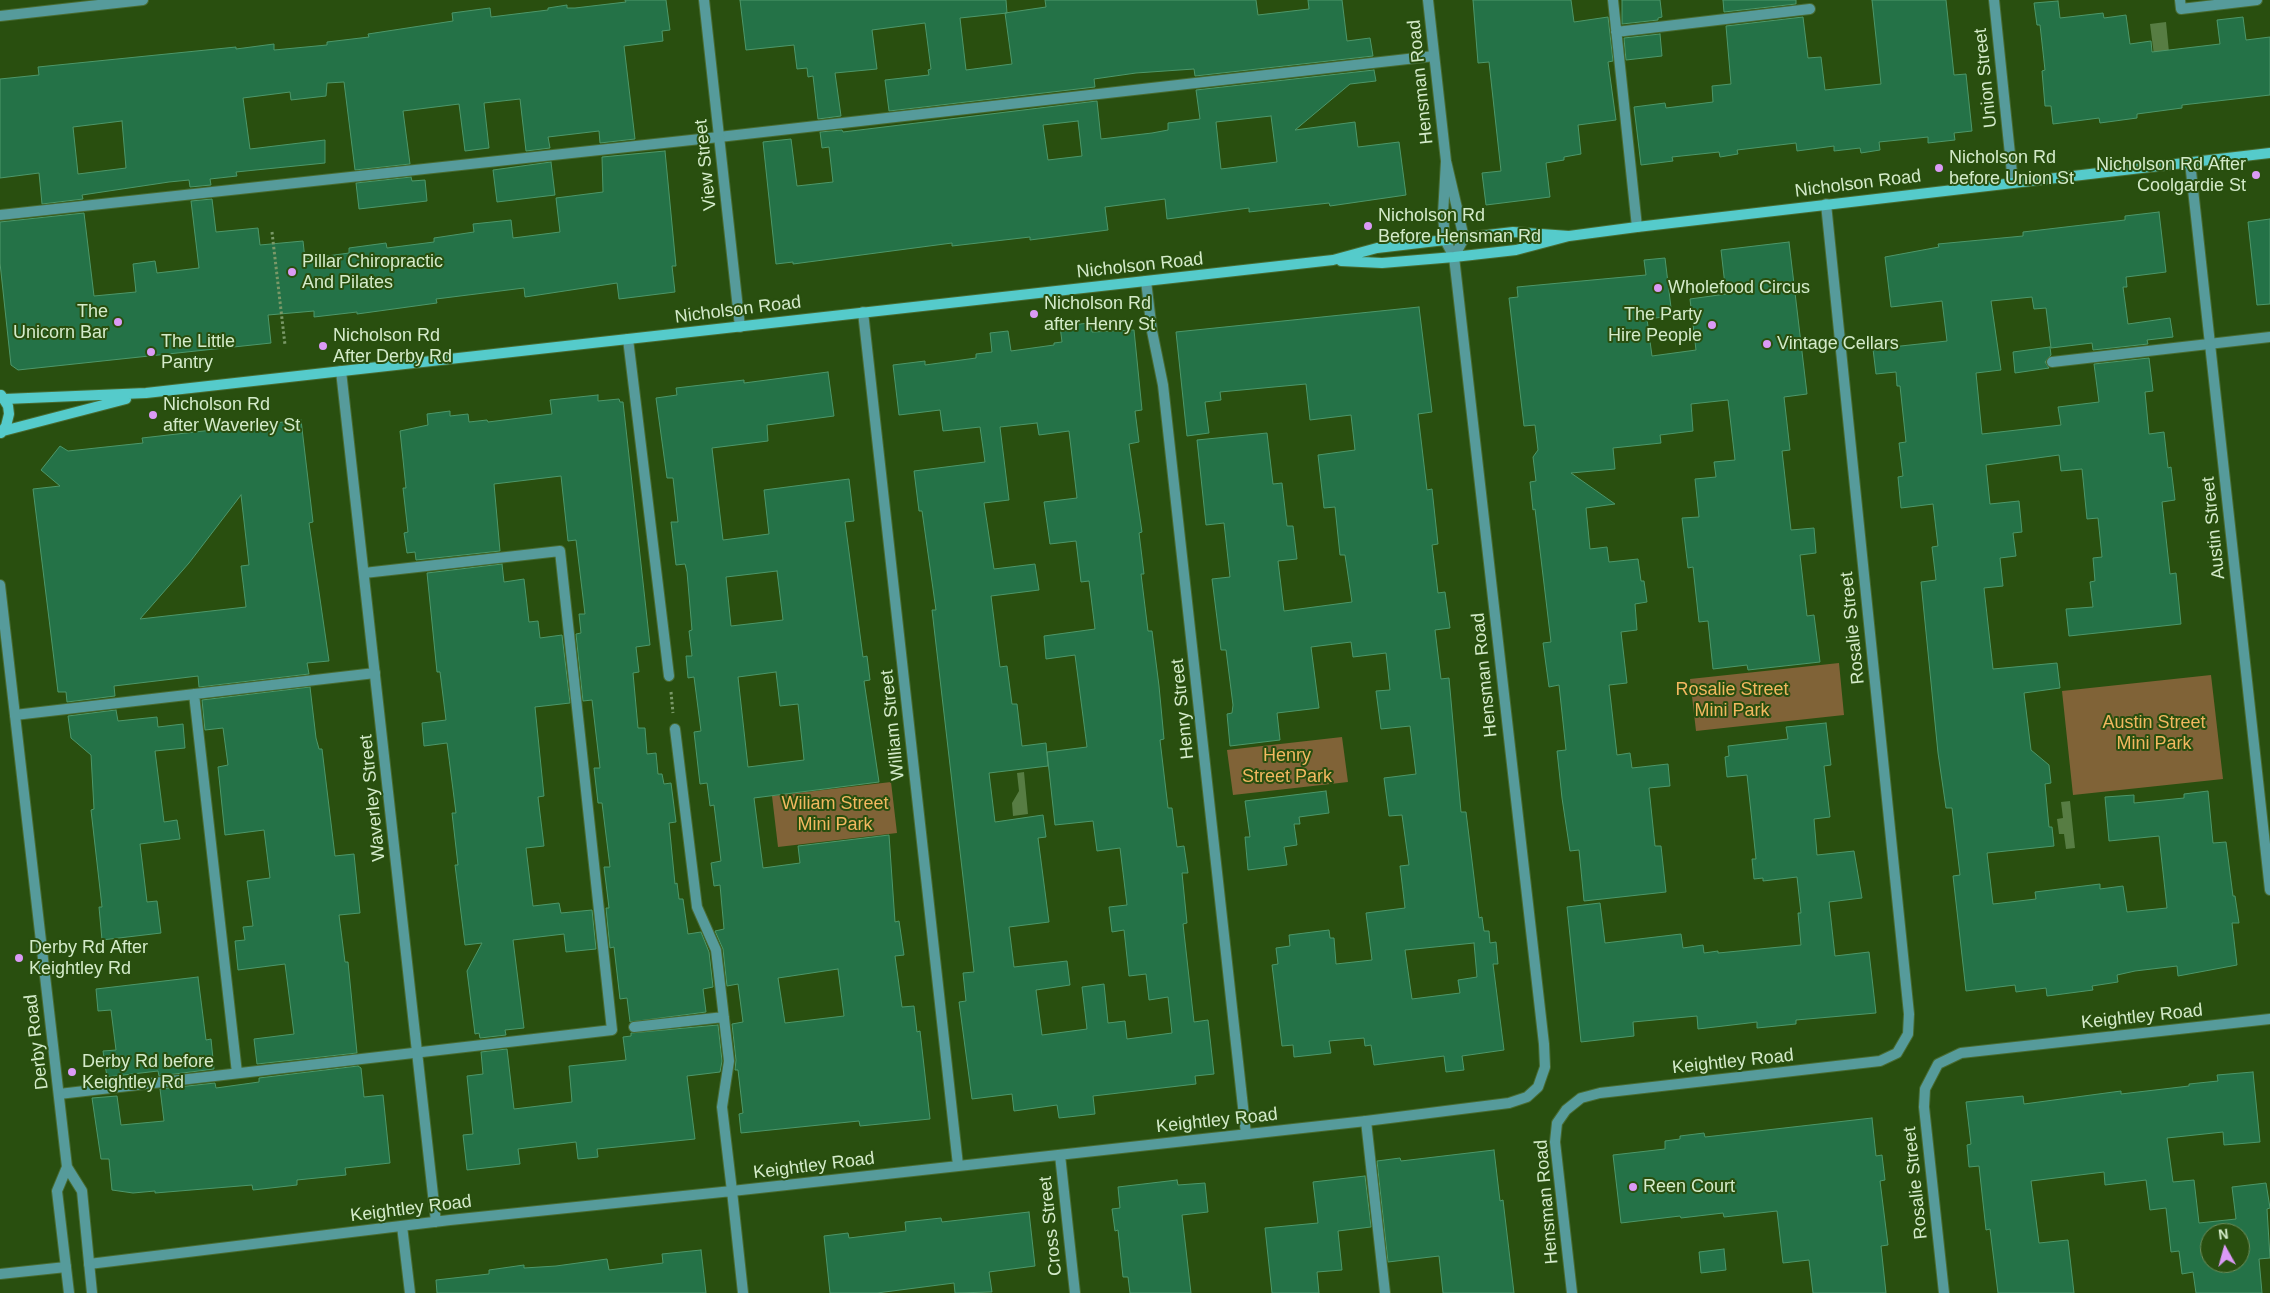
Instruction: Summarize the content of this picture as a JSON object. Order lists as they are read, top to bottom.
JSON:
{
  "streets": {
    "main road": ["Nicholson Road"],
    "street": [
      "Union Street",
      "Hensman Road",
      "View Street",
      "Austin Street",
      "Rosalie Street",
      "Henry Street",
      "William Street",
      "Waverley Street",
      "Keightley Road",
      "Derby Road",
      "Cross Street"
    ]
  },
  "crossings": [
    ["Union Street", "Nicholson Road"],
    ["Hensman Road", "Nicholson Road"],
    ["Hensman Road", "Keightley Road"],
    ["View Street", "Nicholson Road"],
    ["Nicholson Road", "Austin Street"],
    ["Nicholson Road", "Rosalie Street"],
    ["Nicholson Road", "Henry Street"],
    ["Nicholson Road", "William Street"],
    ["Nicholson Road", "Waverley Street"],
    ["Rosalie Street", "Keightley Road"],
    ["Henry Street", "Keightley Road"],
    ["William Street", "Keightley Road"],
    ["Waverley Street", "Keightley Road"],
    ["Keightley Road", "Derby Road"],
    ["Keightley Road", "Cross Street"]
  ],
  "parks": [
    "Rosalie Street Mini Park",
    "Austin Street Mini Park",
    "Henry Street Park",
    "Wiliam Street Mini Park"
  ],
  "places": [
    "Nicholson Rd before Union St",
    "Nicholson Rd After Coolgardie St",
    "Nicholson Rd Before Hensman Rd",
    "Pillar Chiropractic And Pilates",
    "Wholefood Circus",
    "Nicholson Rd after Henry St",
    "The Unicorn Bar",
    "The Party Hire People",
    "Vintage Cellars",
    "Nicholson Rd After Derby Rd",
    "The Little Pantry",
    "Nicholson Rd after Waverley St",
    "Derby Rd After Keightley Rd",
    "Derby Rd before Keightley Rd",
    "Reen Court"
  ],
  "north": "top"
}
